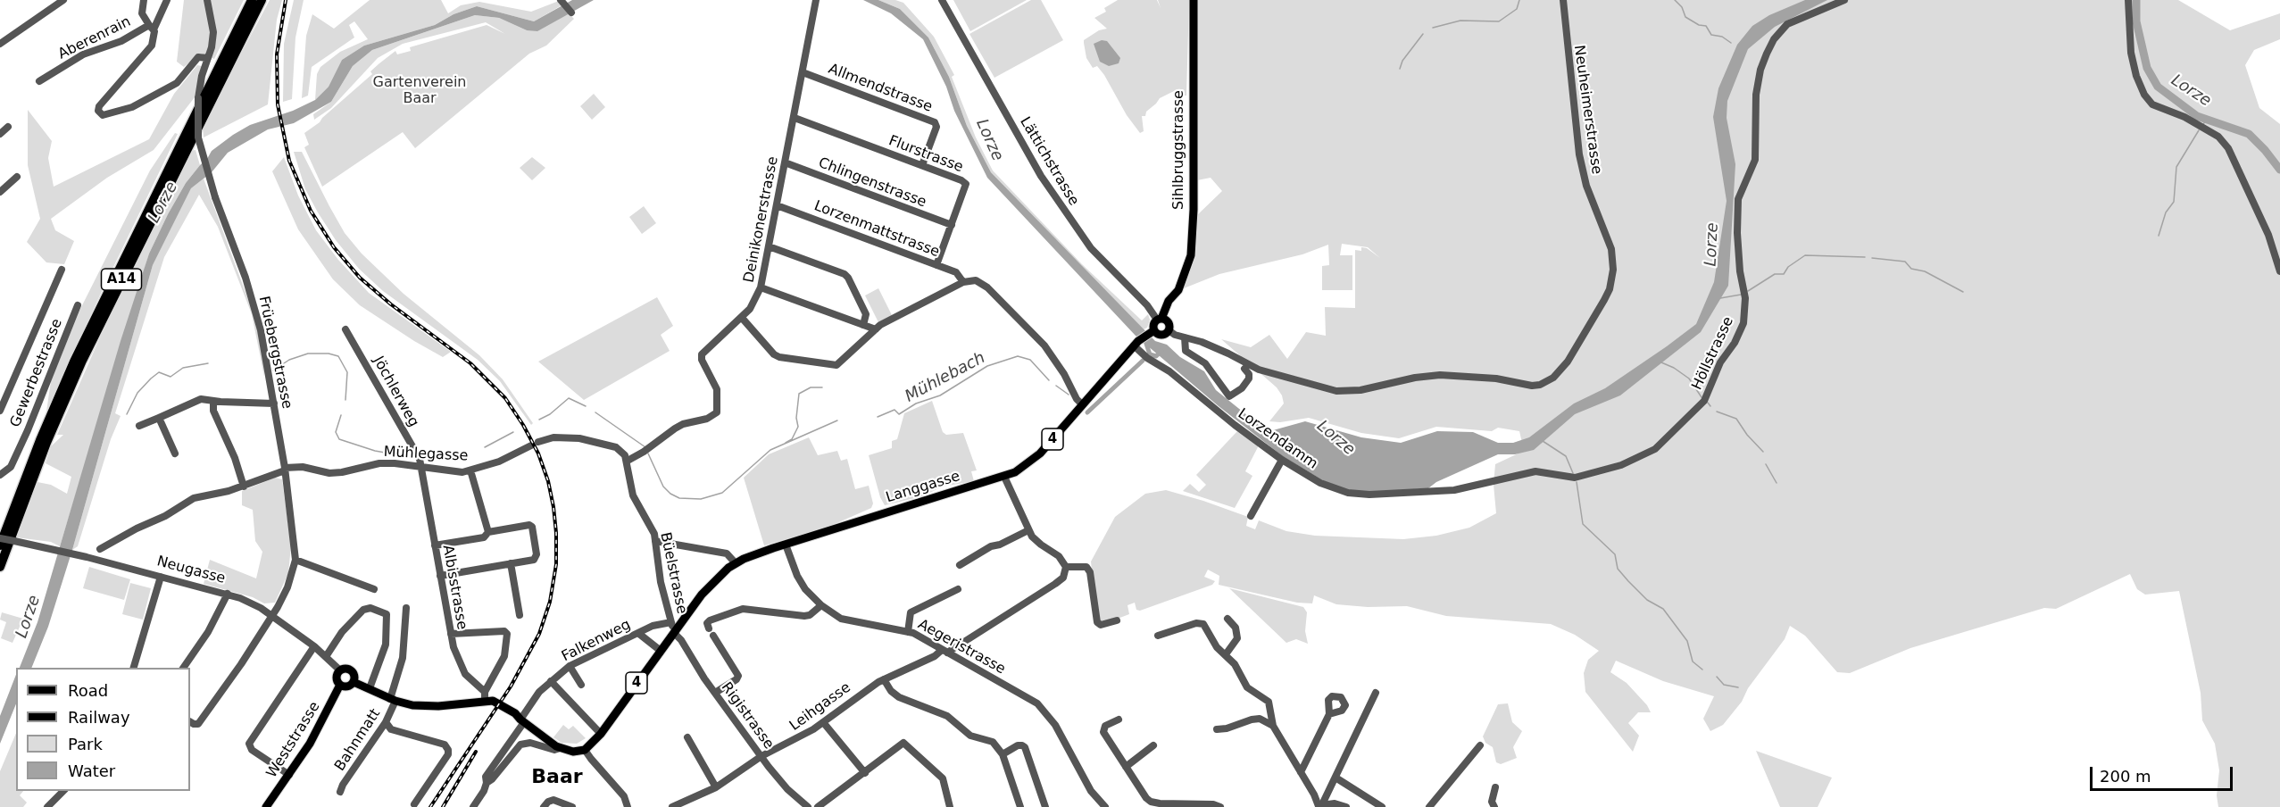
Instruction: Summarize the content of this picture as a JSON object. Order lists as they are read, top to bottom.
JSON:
{
  "streets": {
    "highway": ["A14"],
    "main road": [
      "Sihlbruggstrasse",
      "4",
      "Langgasse",
      "Weststrasse"
    ],
    "street": [
      "Aberenrain",
      "Allmendstrasse",
      "Neuheimerstrasse",
      "Flurstrasse",
      "Lättichstrasse",
      "Chlingenstrasse",
      "Deinikonerstrasse",
      "Lorzenmattstrasse",
      "Früebergstrasse",
      "Höllstrasse",
      "Gewerbestrasse",
      "Jöchlerweg",
      "Lorzendamm",
      "Mühlegasse",
      "Neugasse",
      "Büelstrasse",
      "Albisstrasse",
      "Falkenweg",
      "Aegeristrasse",
      "Leihgasse",
      "Rigistrasse",
      "Bahnmatt"
    ]
  },
  "crossings": [
    ["Aberenrain", "Früebergstrasse"],
    ["Allmendstrasse", "Flurstrasse"],
    ["Allmendstrasse", "Deinikonerstrasse"],
    ["Sihlbruggstrasse", "Lättichstrasse"],
    ["Flurstrasse", "Chlingenstrasse"],
    ["Flurstrasse", "Deinikonerstrasse"],
    ["Flurstrasse", "Lorzenmattstrasse"],
    ["Chlingenstrasse", "Deinikonerstrasse"],
    ["Deinikonerstrasse", "Lorzenmattstrasse"],
    ["Deinikonerstrasse", "Mühlegasse"],
    ["Deinikonerstrasse", "Büelstrasse"],
    ["Früebergstrasse", "Mühlegasse"],
    ["Früebergstrasse", "Neugasse"],
    ["Höllstrasse", "Lorzendamm"],
    ["Jöchlerweg", "Mühlegasse"],
    ["Jöchlerweg", "Albisstrasse"],
    ["4", "Langgasse"],
    ["4", "Büelstrasse"],
    ["4", "Falkenweg"],
    ["4", "Rigistrasse"],
    ["Lorzendamm", "Langgasse"],
    ["Mühlegasse", "Büelstrasse"],
    ["Mühlegasse", "Albisstrasse"],
    ["Langgasse", "Büelstrasse"],
    ["Langgasse", "Falkenweg"],
    ["Langgasse", "Aegeristrasse"],
    ["Langgasse", "Rigistrasse"],
    ["Neugasse", "Weststrasse"],
    ["Büelstrasse", "Falkenweg"],
    ["Büelstrasse", "Rigistrasse"],
    ["Falkenweg", "Rigistrasse"],
    ["Aegeristrasse", "Leihgasse"],
    ["Leihgasse", "Rigistrasse"]
  ],
  "districts": ["Baar"],
  "water": ["Lorze", "Mühlebach"],
  "parks": ["Gartenverein Baar"],
  "legend": [
    "Road",
    "Railway",
    "Park",
    "Water"
  ],
  "scale_bar": "200 m"
}
